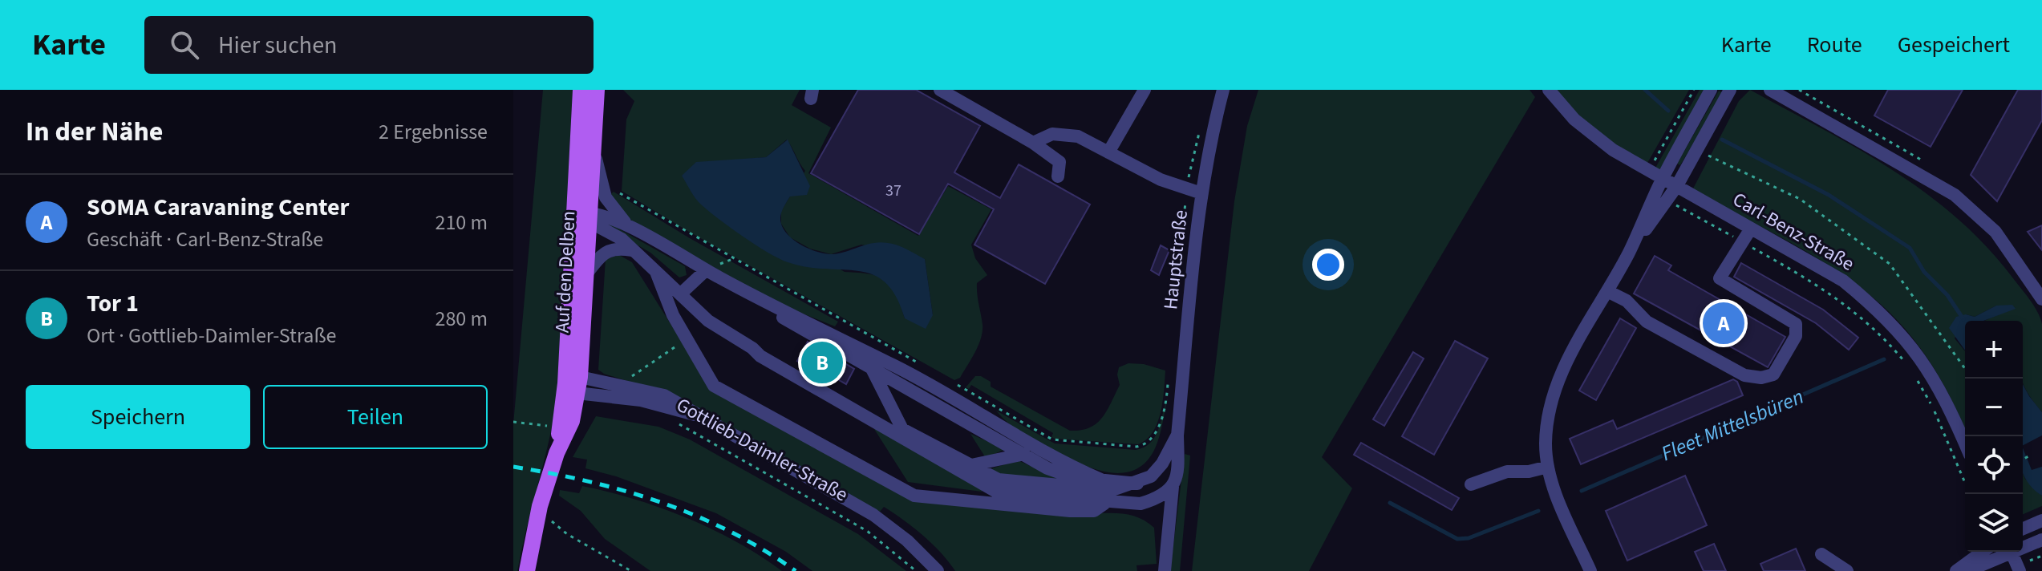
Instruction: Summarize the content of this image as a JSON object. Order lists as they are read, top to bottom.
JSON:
{
  "streets": {
    "main road": ["Auf den Delben"],
    "street": ["Carl-Benz-Straße", "Hauptstraße", "Gottlieb-Daimler-Straße"]
  },
  "crossings": [
    ["Auf den Delben", "Gottlieb-Daimler-Straße"]
  ],
  "water": ["Fleet Mittelsbüren"],
  "house_numbers": ["37"],
  "page": {
    "header": "Karte",
    "search": "Hier suchen",
    "nav": ["Karte", "Route", "Gespeichert"],
    "heading": ["In der Nähe", "2 Ergebnisse"],
    "list": [
      {
        "mark": "A",
        "name": "SOMA Caravaning Center",
        "note": "Geschäft · Carl-Benz-Straße",
        "value": "210 m"
      },
      {
        "mark": "B",
        "name": "Tor 1",
        "note": "Ort · Gottlieb-Daimler-Straße",
        "value": "280 m"
      }
    ],
    "pins": ["A", "B"],
    "map_buttons": ["+", "−"],
    "buttons": ["Speichern", "Teilen"]
  }
}
